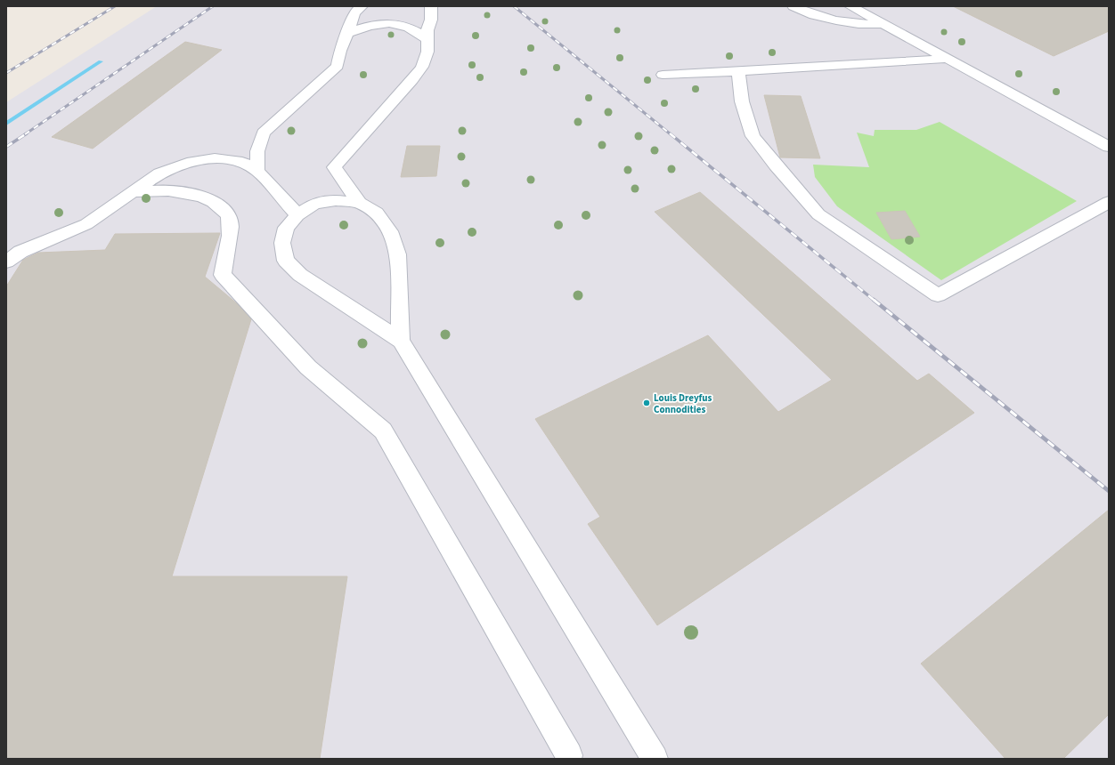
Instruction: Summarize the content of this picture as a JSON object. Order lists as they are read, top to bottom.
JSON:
{
  "places": ["Louis Dreyfus Connodities"]
}
